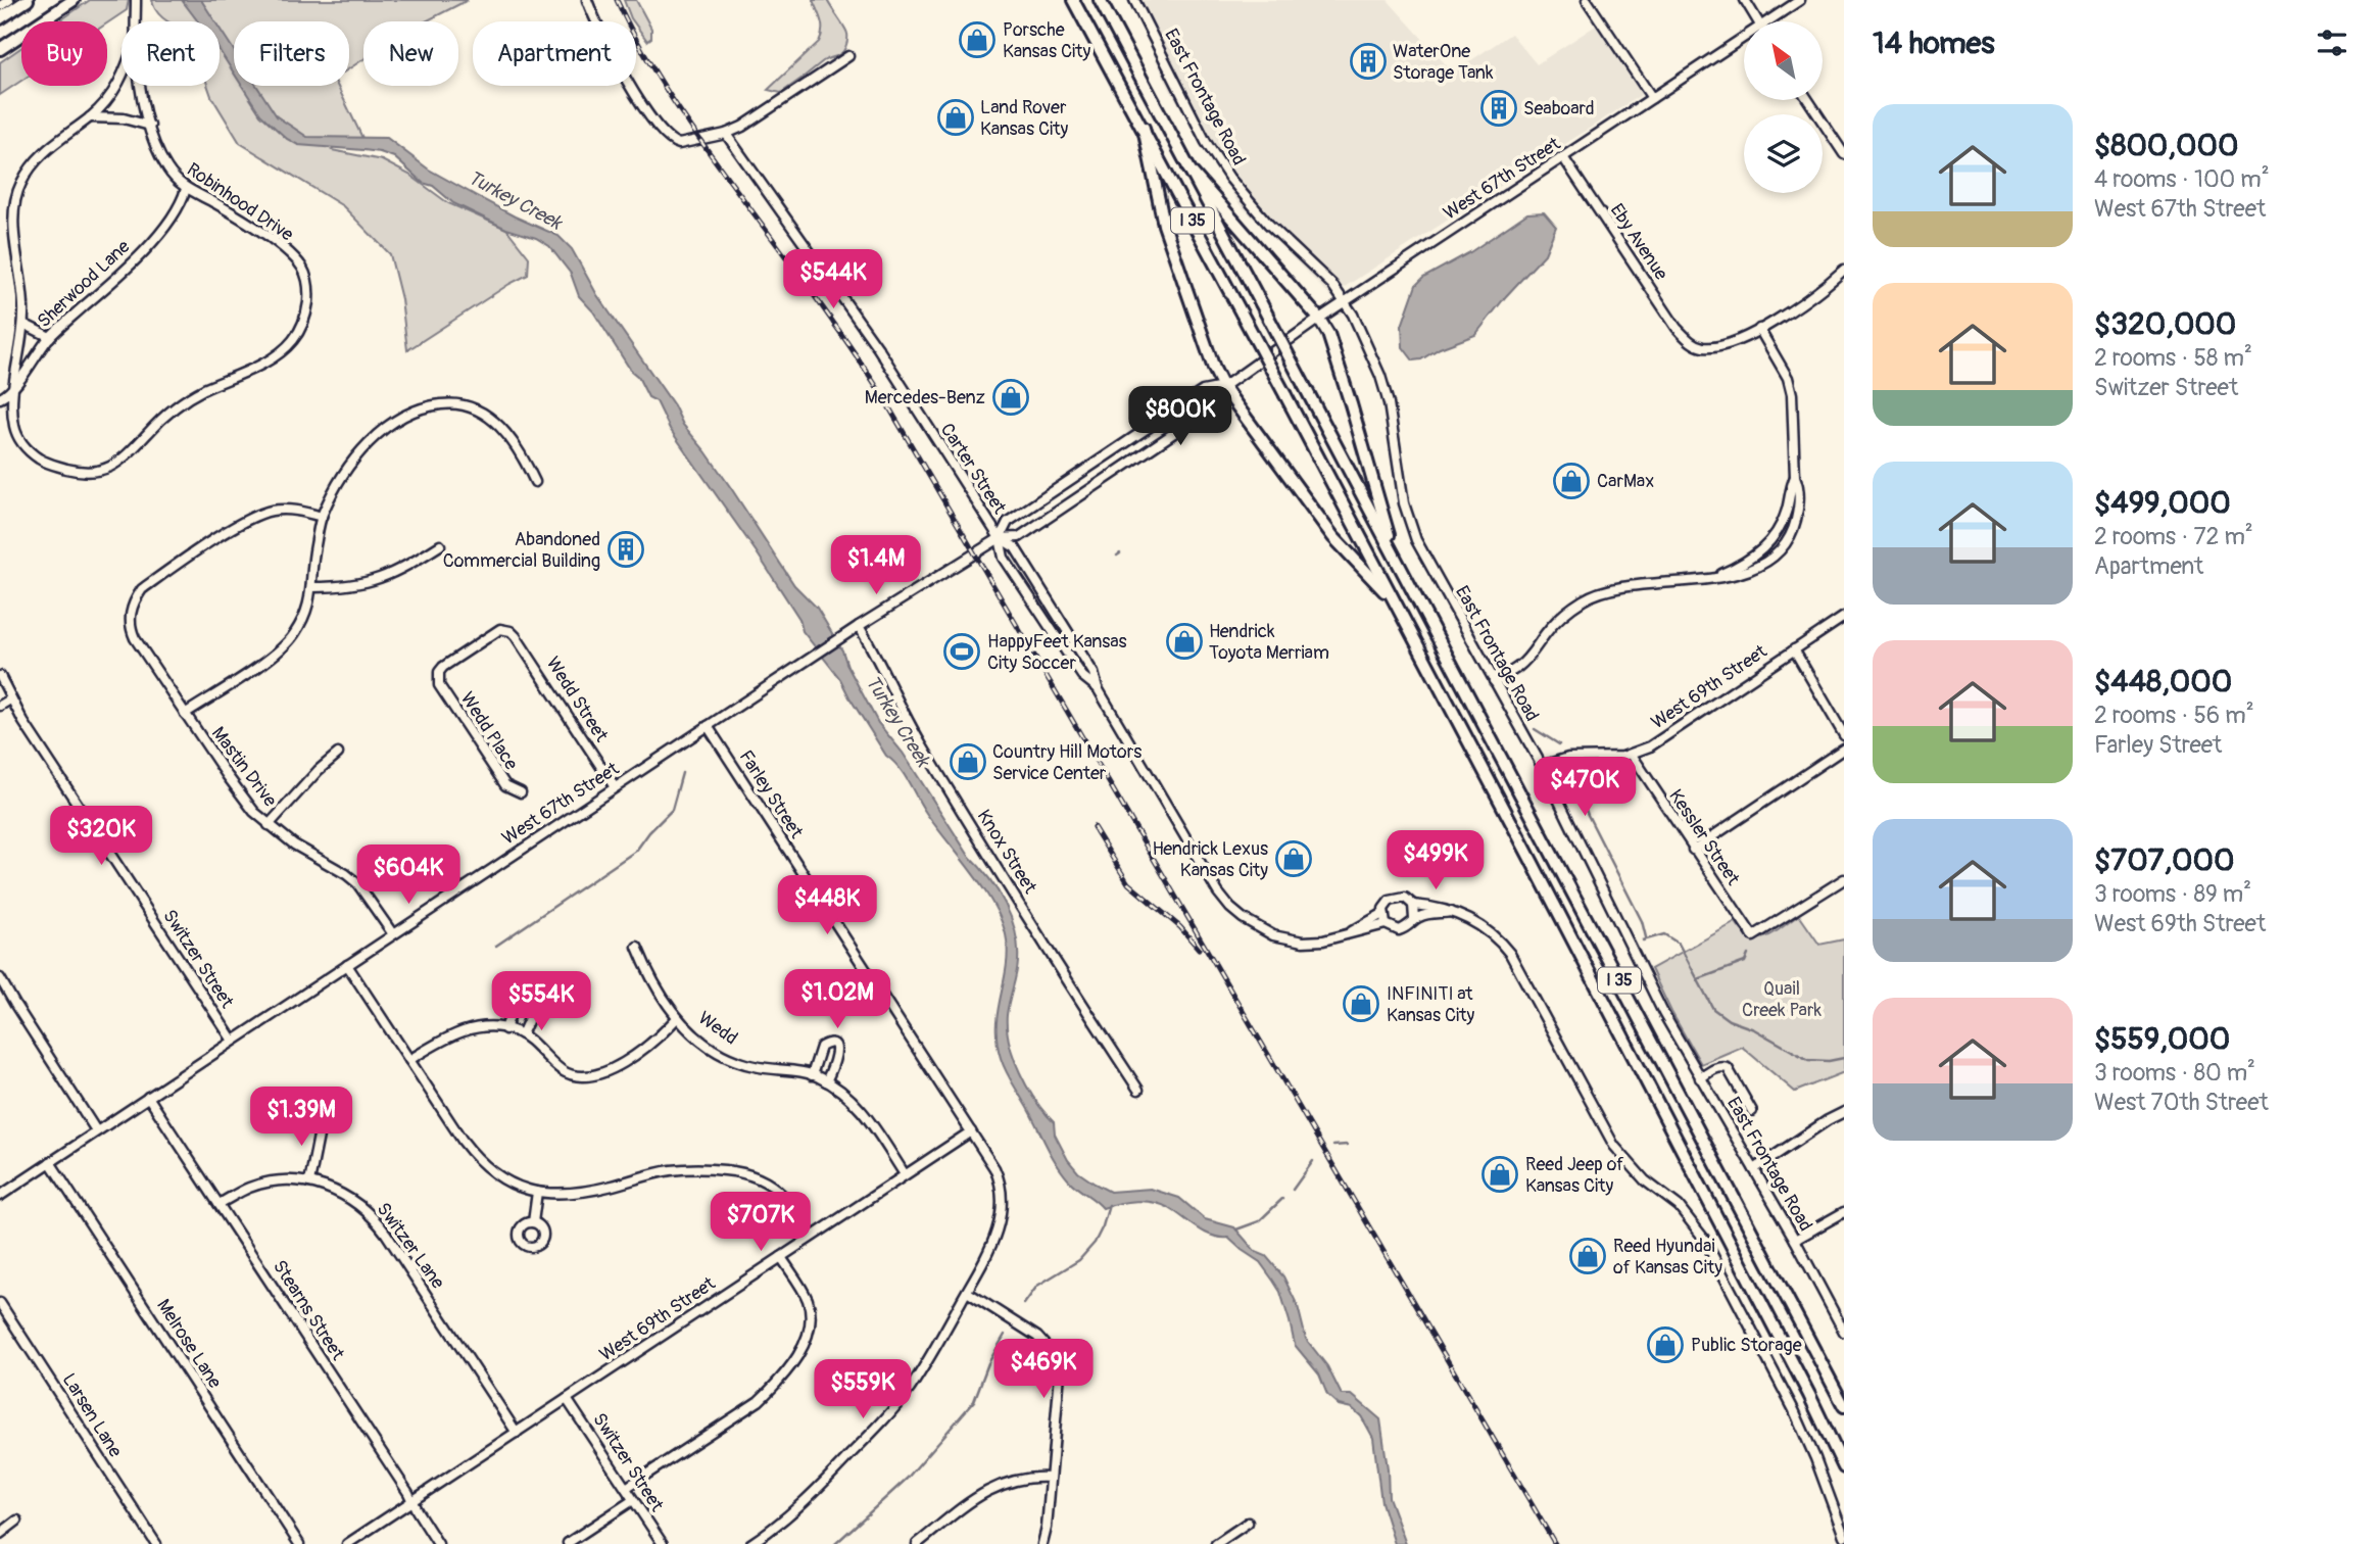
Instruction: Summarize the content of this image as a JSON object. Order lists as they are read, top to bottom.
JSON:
{
  "streets": {
    "highway": ["I 35"],
    "street": [
      "East Frontage Road",
      "West 67th Street",
      "Robinhood Drive",
      "Eby Avenue",
      "Sherwood Lane",
      "Carter Street",
      "West 69th Street",
      "Wedd Street",
      "Wedd Place",
      "Mastin Drive",
      "Farley Street",
      "Kessler Street",
      "Knox Street",
      "Switzer Street",
      "Wedd",
      "Switzer Lane",
      "Stearns Street",
      "Melrose Lane",
      "Larsen Lane"
    ]
  },
  "crossings": [
    ["East Frontage Road", "West 67th Street"],
    ["East Frontage Road", "West 69th Street"],
    ["West 67th Street", "Eby Avenue"],
    ["West 67th Street", "Carter Street"],
    ["West 67th Street", "Wedd Street"],
    ["West 67th Street", "Mastin Drive"],
    ["West 67th Street", "Farley Street"],
    ["West 67th Street", "Knox Street"],
    ["West 67th Street", "Switzer Street"],
    ["West 67th Street", "Stearns Street"],
    ["West 67th Street", "Melrose Lane"],
    ["Robinhood Drive", "Sherwood Lane"],
    ["West 69th Street", "Farley Street"],
    ["West 69th Street", "Kessler Street"],
    ["West 69th Street", "Switzer Street"],
    ["West 69th Street", "Wedd"],
    ["West 69th Street", "Switzer Lane"],
    ["West 69th Street", "Stearns Street"],
    ["Wedd Street", "Wedd Place"],
    ["Switzer Lane", "Stearns Street"]
  ],
  "water": ["Turkey Creek"],
  "parks": ["Quail Creek Park"],
  "places": {
    "shop": [
      "Porsche Kansas City",
      "Land Rover Kansas City",
      "Mercedes-Benz",
      "CarMax",
      "Hendrick Toyota Merriam",
      "Country Hill Motors Service Center",
      "Hendrick Lexus Kansas City",
      "INFINITI at Kansas City",
      "Reed Jeep of Kansas City",
      "Reed Hyundai of Kansas City",
      "Public Storage"
    ],
    "building": ["WaterOne Storage Tank", "Seaboard", "Abandoned Commercial Building"],
    "sports": ["HappyFeet Kansas City Soccer"]
  },
  "north": "top left",
  "page": {
    "heading": "14 homes",
    "chip": [
      "Buy",
      "Rent",
      "Filters",
      "New",
      "Apartment"
    ],
    "list": [
      {
        "name": "$800,000",
        "note": "4 rooms · 100 m² · West 67th Street"
      },
      {
        "name": "$320,000",
        "note": "2 rooms · 58 m² · Switzer Street"
      },
      {
        "name": "$499,000",
        "note": "2 rooms · 72 m² · Apartment"
      },
      {
        "name": "$448,000",
        "note": "2 rooms · 56 m² · Farley Street"
      },
      {
        "name": "$707,000",
        "note": "3 rooms · 89 m² · West 69th Street"
      },
      {
        "name": "$559,000",
        "note": "3 rooms · 80 m² · West 70th Street"
      }
    ],
    "price": [
      "$544K",
      "$800K",
      "$1.4M",
      "$470K",
      "$320K",
      "$499K",
      "$604K",
      "$448K",
      "$1.02M",
      "$554K",
      "$1.39M",
      "$707K",
      "$469K",
      "$559K"
    ]
  }
}
